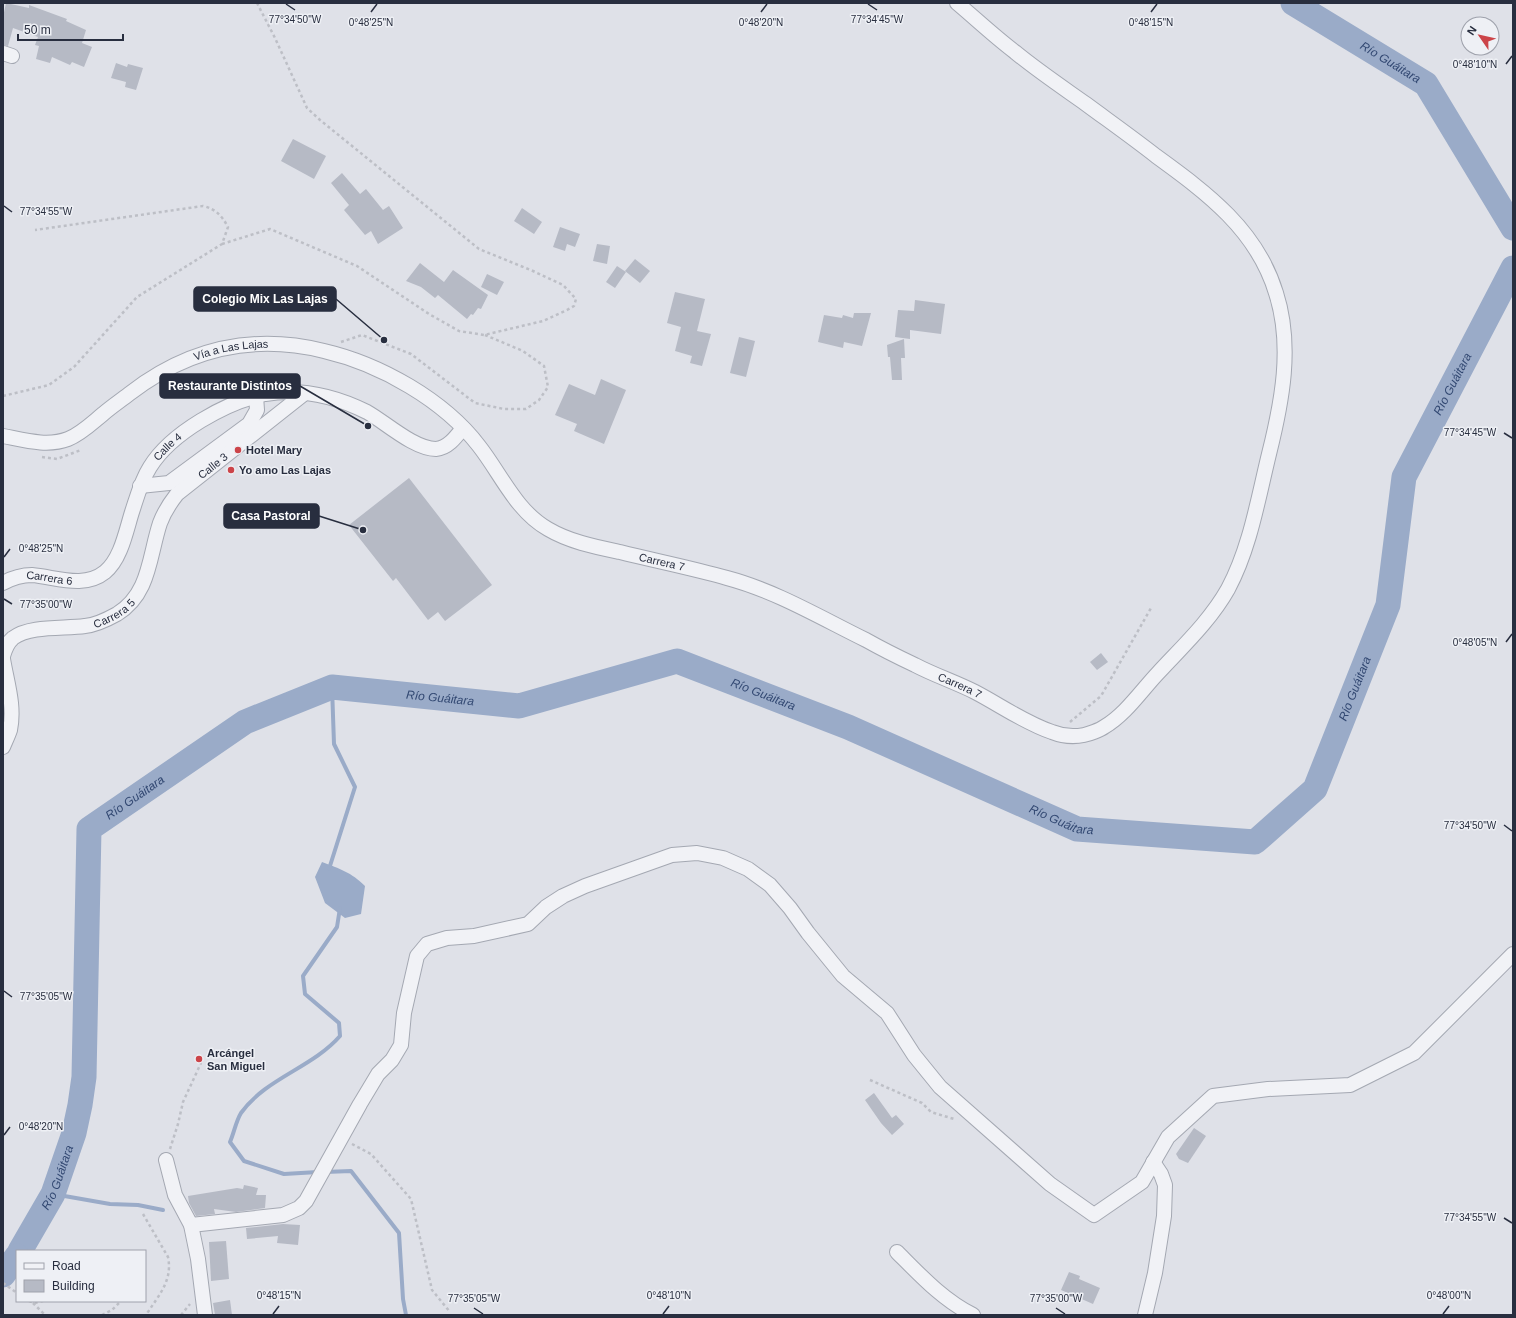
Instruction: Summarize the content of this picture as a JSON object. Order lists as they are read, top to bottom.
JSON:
{
  "streets": {
    "street": [
      "Vía a Las Lajas",
      "Calle 4",
      "Calle 3",
      "Carrera 7",
      "Carrera 6",
      "Carrera 5"
    ]
  },
  "crossings": [
    ["Vía a Las Lajas", "Carrera 7"],
    ["Calle 4", "Calle 3"],
    ["Calle 4", "Carrera 6"],
    ["Calle 3", "Carrera 5"]
  ],
  "water": ["Río Guáitara"],
  "places": [
    "Colegio Mix Las Lajas",
    "Restaurante Distintos",
    "Hotel Mary",
    "Yo amo Las Lajas",
    "Casa Pastoral",
    "Arcángel San Miguel"
  ],
  "legend": ["Road", "Building"],
  "scale_bar": "50 m",
  "north": "top left",
  "coordinates": [
    "77°34'50\"W",
    "77°34'45\"W",
    "0°48'25\"N",
    "0°48'20\"N",
    "0°48'15\"N",
    "0°48'10\"N",
    "77°34'55\"W",
    "77°35'00\"W",
    "0°48'05\"N",
    "77°35'05\"W",
    "0°48'00\"N"
  ]
}
